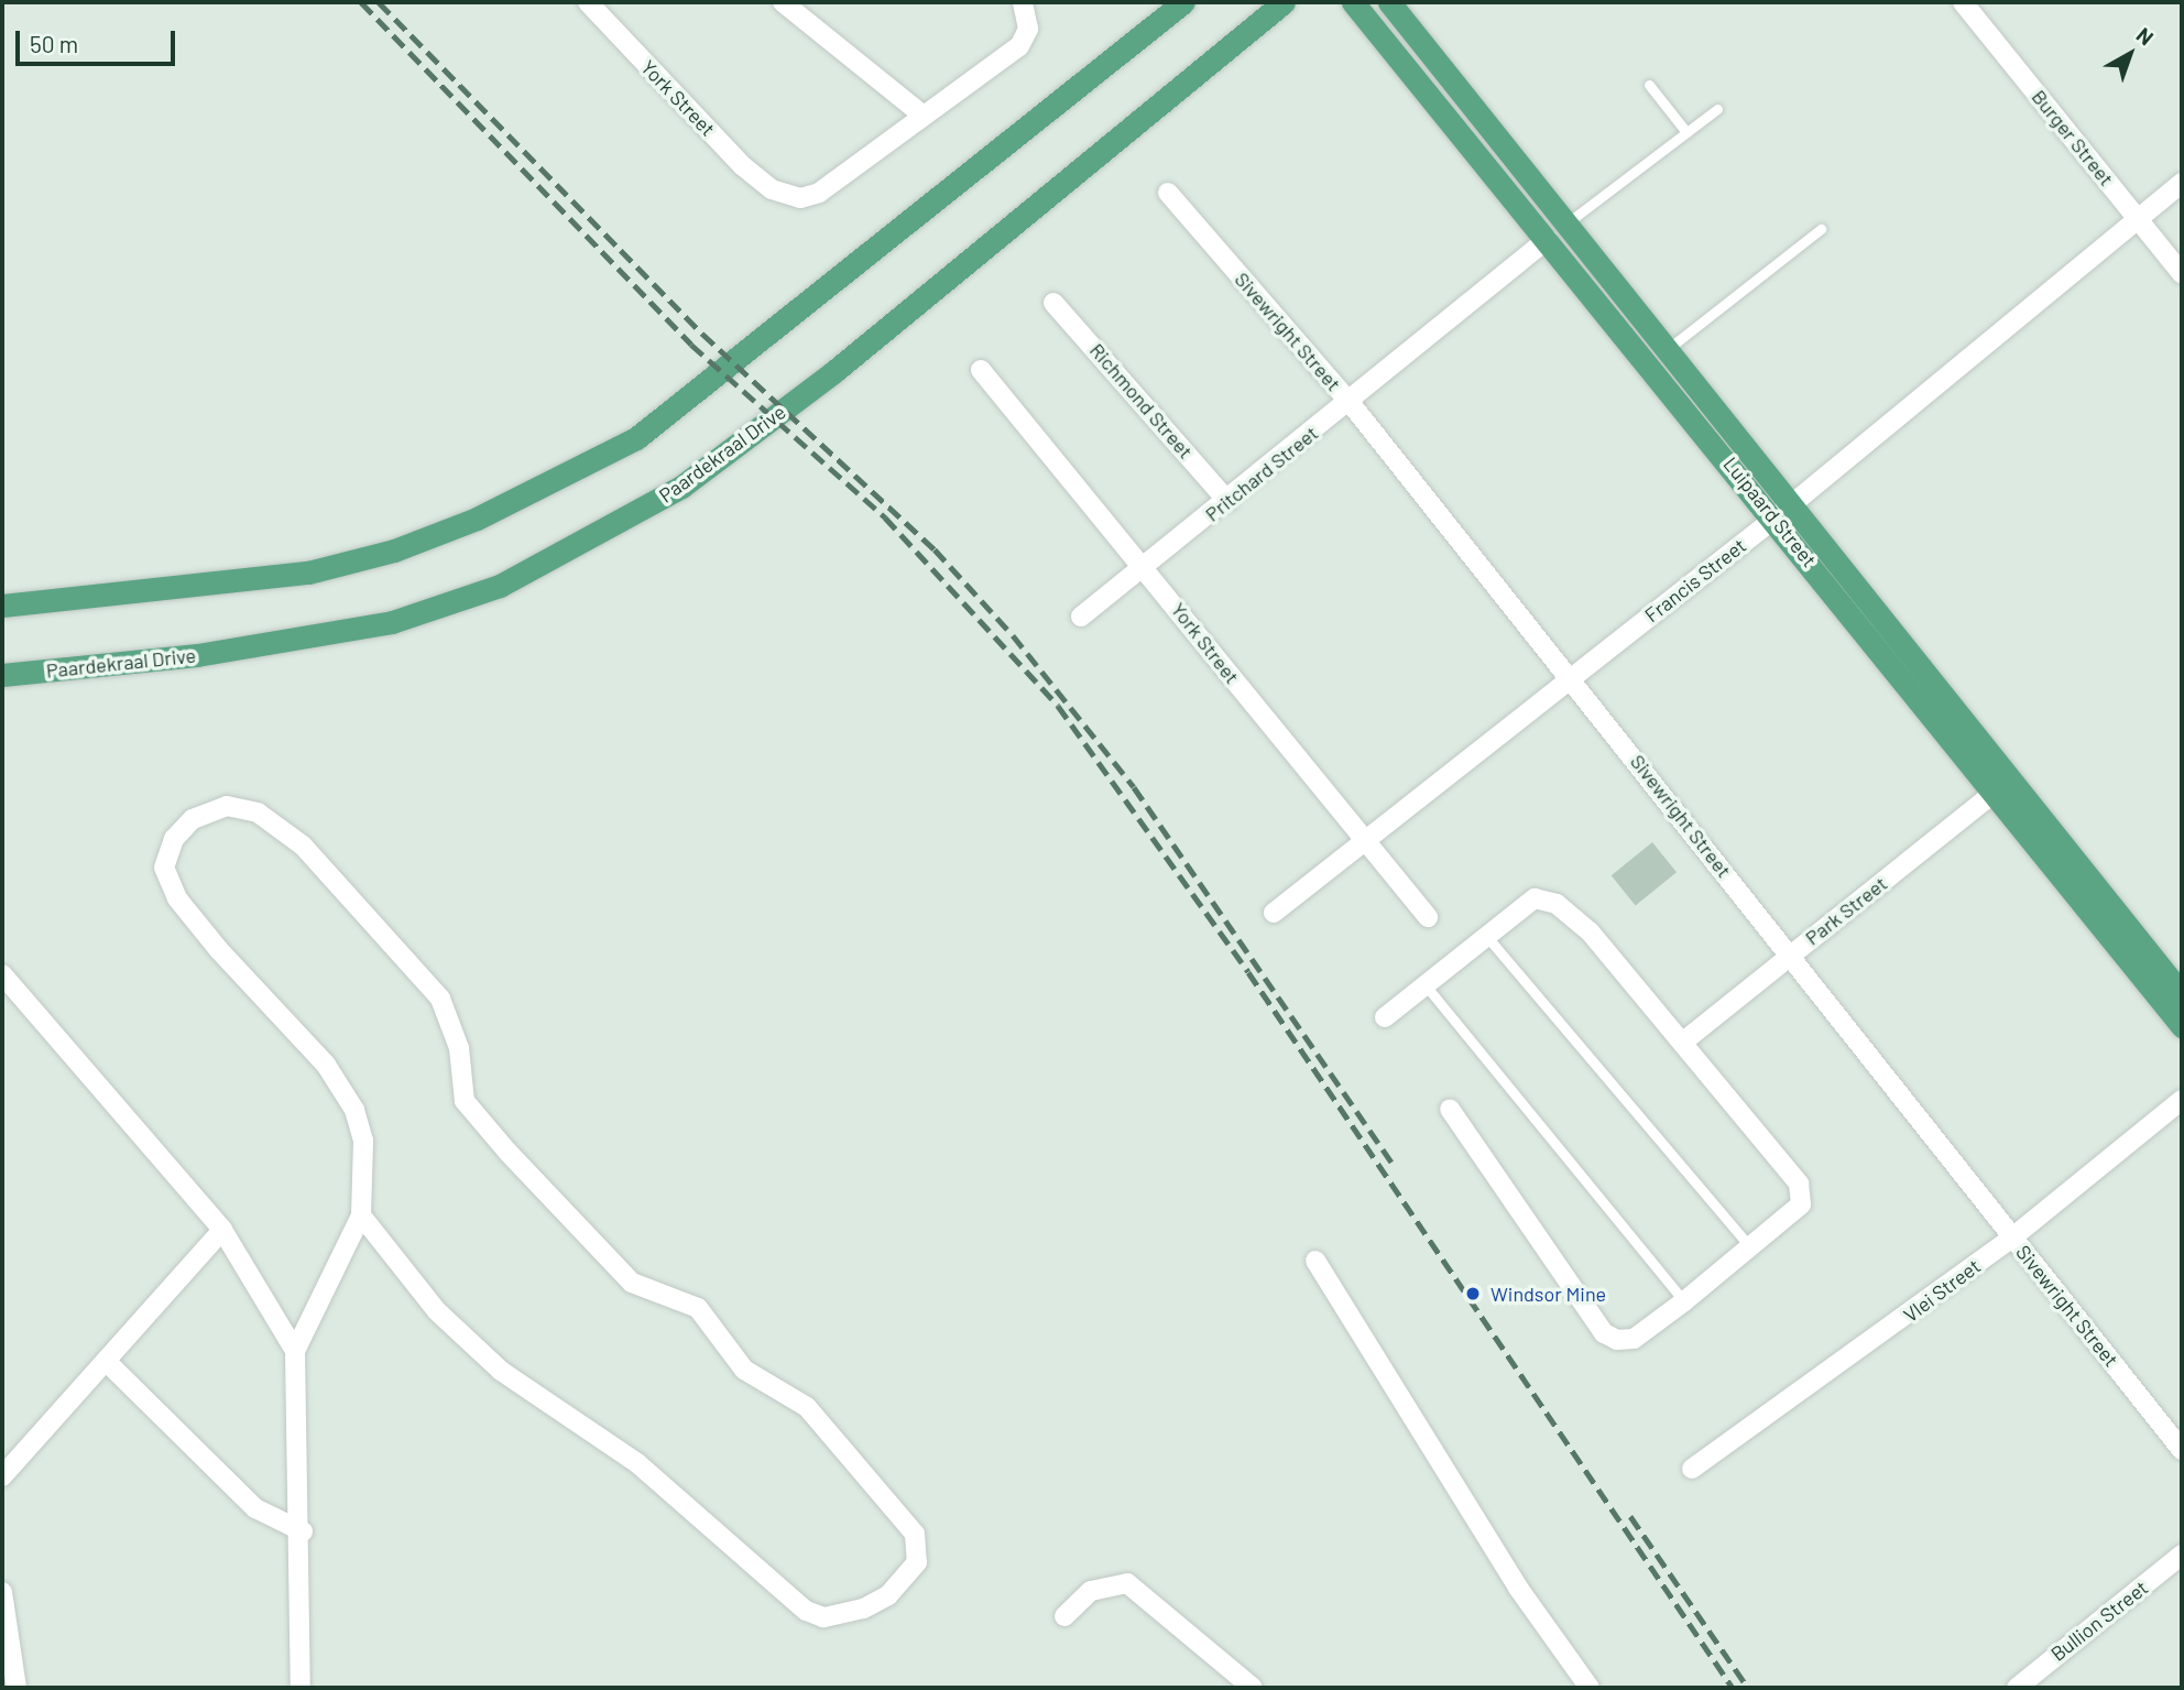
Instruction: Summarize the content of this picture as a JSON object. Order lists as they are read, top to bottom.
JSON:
{
  "streets": {
    "main road": ["Paardekraal Drive", "Luipaard Street"],
    "street": [
      "York Street",
      "Burger Street",
      "Sivewright Street",
      "Richmond Street",
      "Pritchard Street",
      "Francis Street",
      "Park Street",
      "Vlei Street",
      "Bullion Street"
    ]
  },
  "crossings": [
    ["York Street", "Pritchard Street"],
    ["York Street", "Francis Street"],
    ["Burger Street", "Francis Street"],
    ["Sivewright Street", "Pritchard Street"],
    ["Sivewright Street", "Francis Street"],
    ["Sivewright Street", "Park Street"],
    ["Sivewright Street", "Vlei Street"],
    ["Richmond Street", "Pritchard Street"],
    ["Pritchard Street", "Luipaard Street"],
    ["Luipaard Street", "Francis Street"],
    ["Luipaard Street", "Park Street"]
  ],
  "places": ["Windsor Mine"],
  "scale_bar": "50 m",
  "north": "top right"
}
